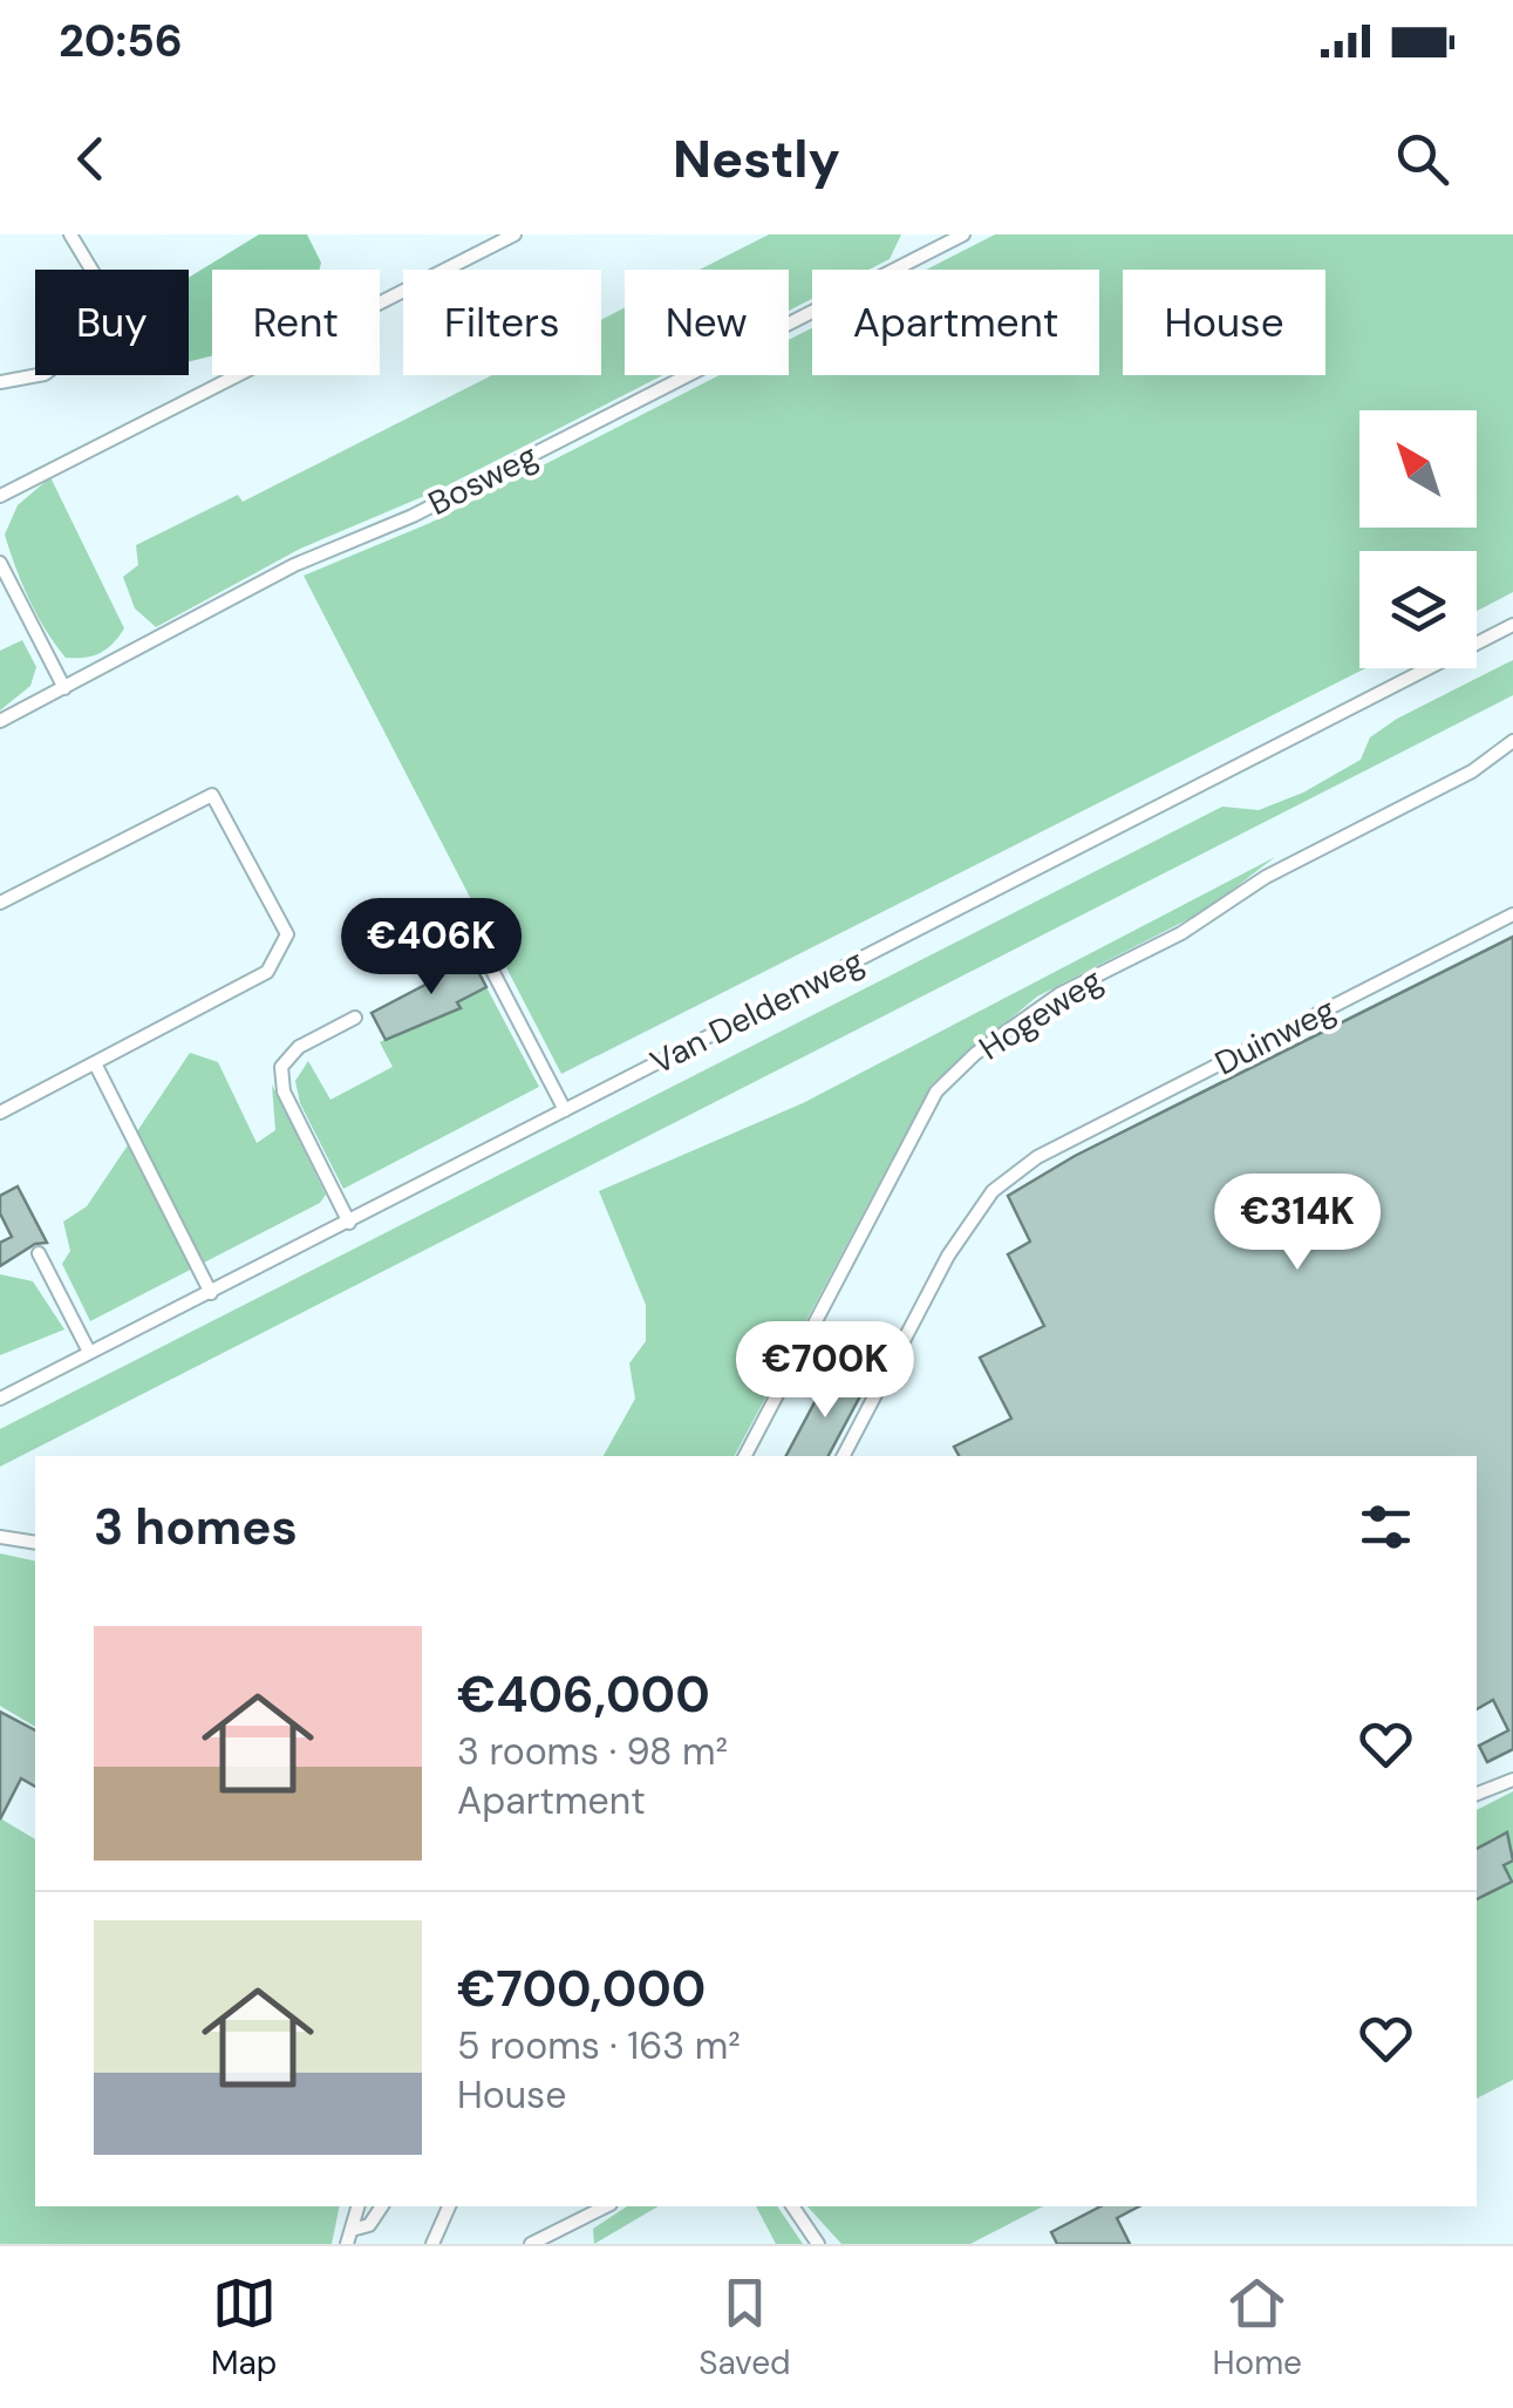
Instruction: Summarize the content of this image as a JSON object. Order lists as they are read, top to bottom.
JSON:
{
  "streets": {
    "lane": [
      "Bosweg",
      "Van Deldenweg",
      "Hogeweg",
      "Duinweg"
    ]
  },
  "north": "top left",
  "page": {
    "status": "20:56",
    "header": "Nestly",
    "chip": [
      "Buy",
      "Rent",
      "Filters",
      "New",
      "Apartment",
      "House"
    ],
    "price": ["€406K", "€314K", "€700K"],
    "heading": "3 homes",
    "list": [
      {
        "name": "€406,000",
        "note": "3 rooms · 98 m² · Apartment"
      },
      {
        "name": "€700,000",
        "note": "5 rooms · 163 m² · House"
      }
    ],
    "tabs": ["Map", "Saved", "Home"]
  }
}
